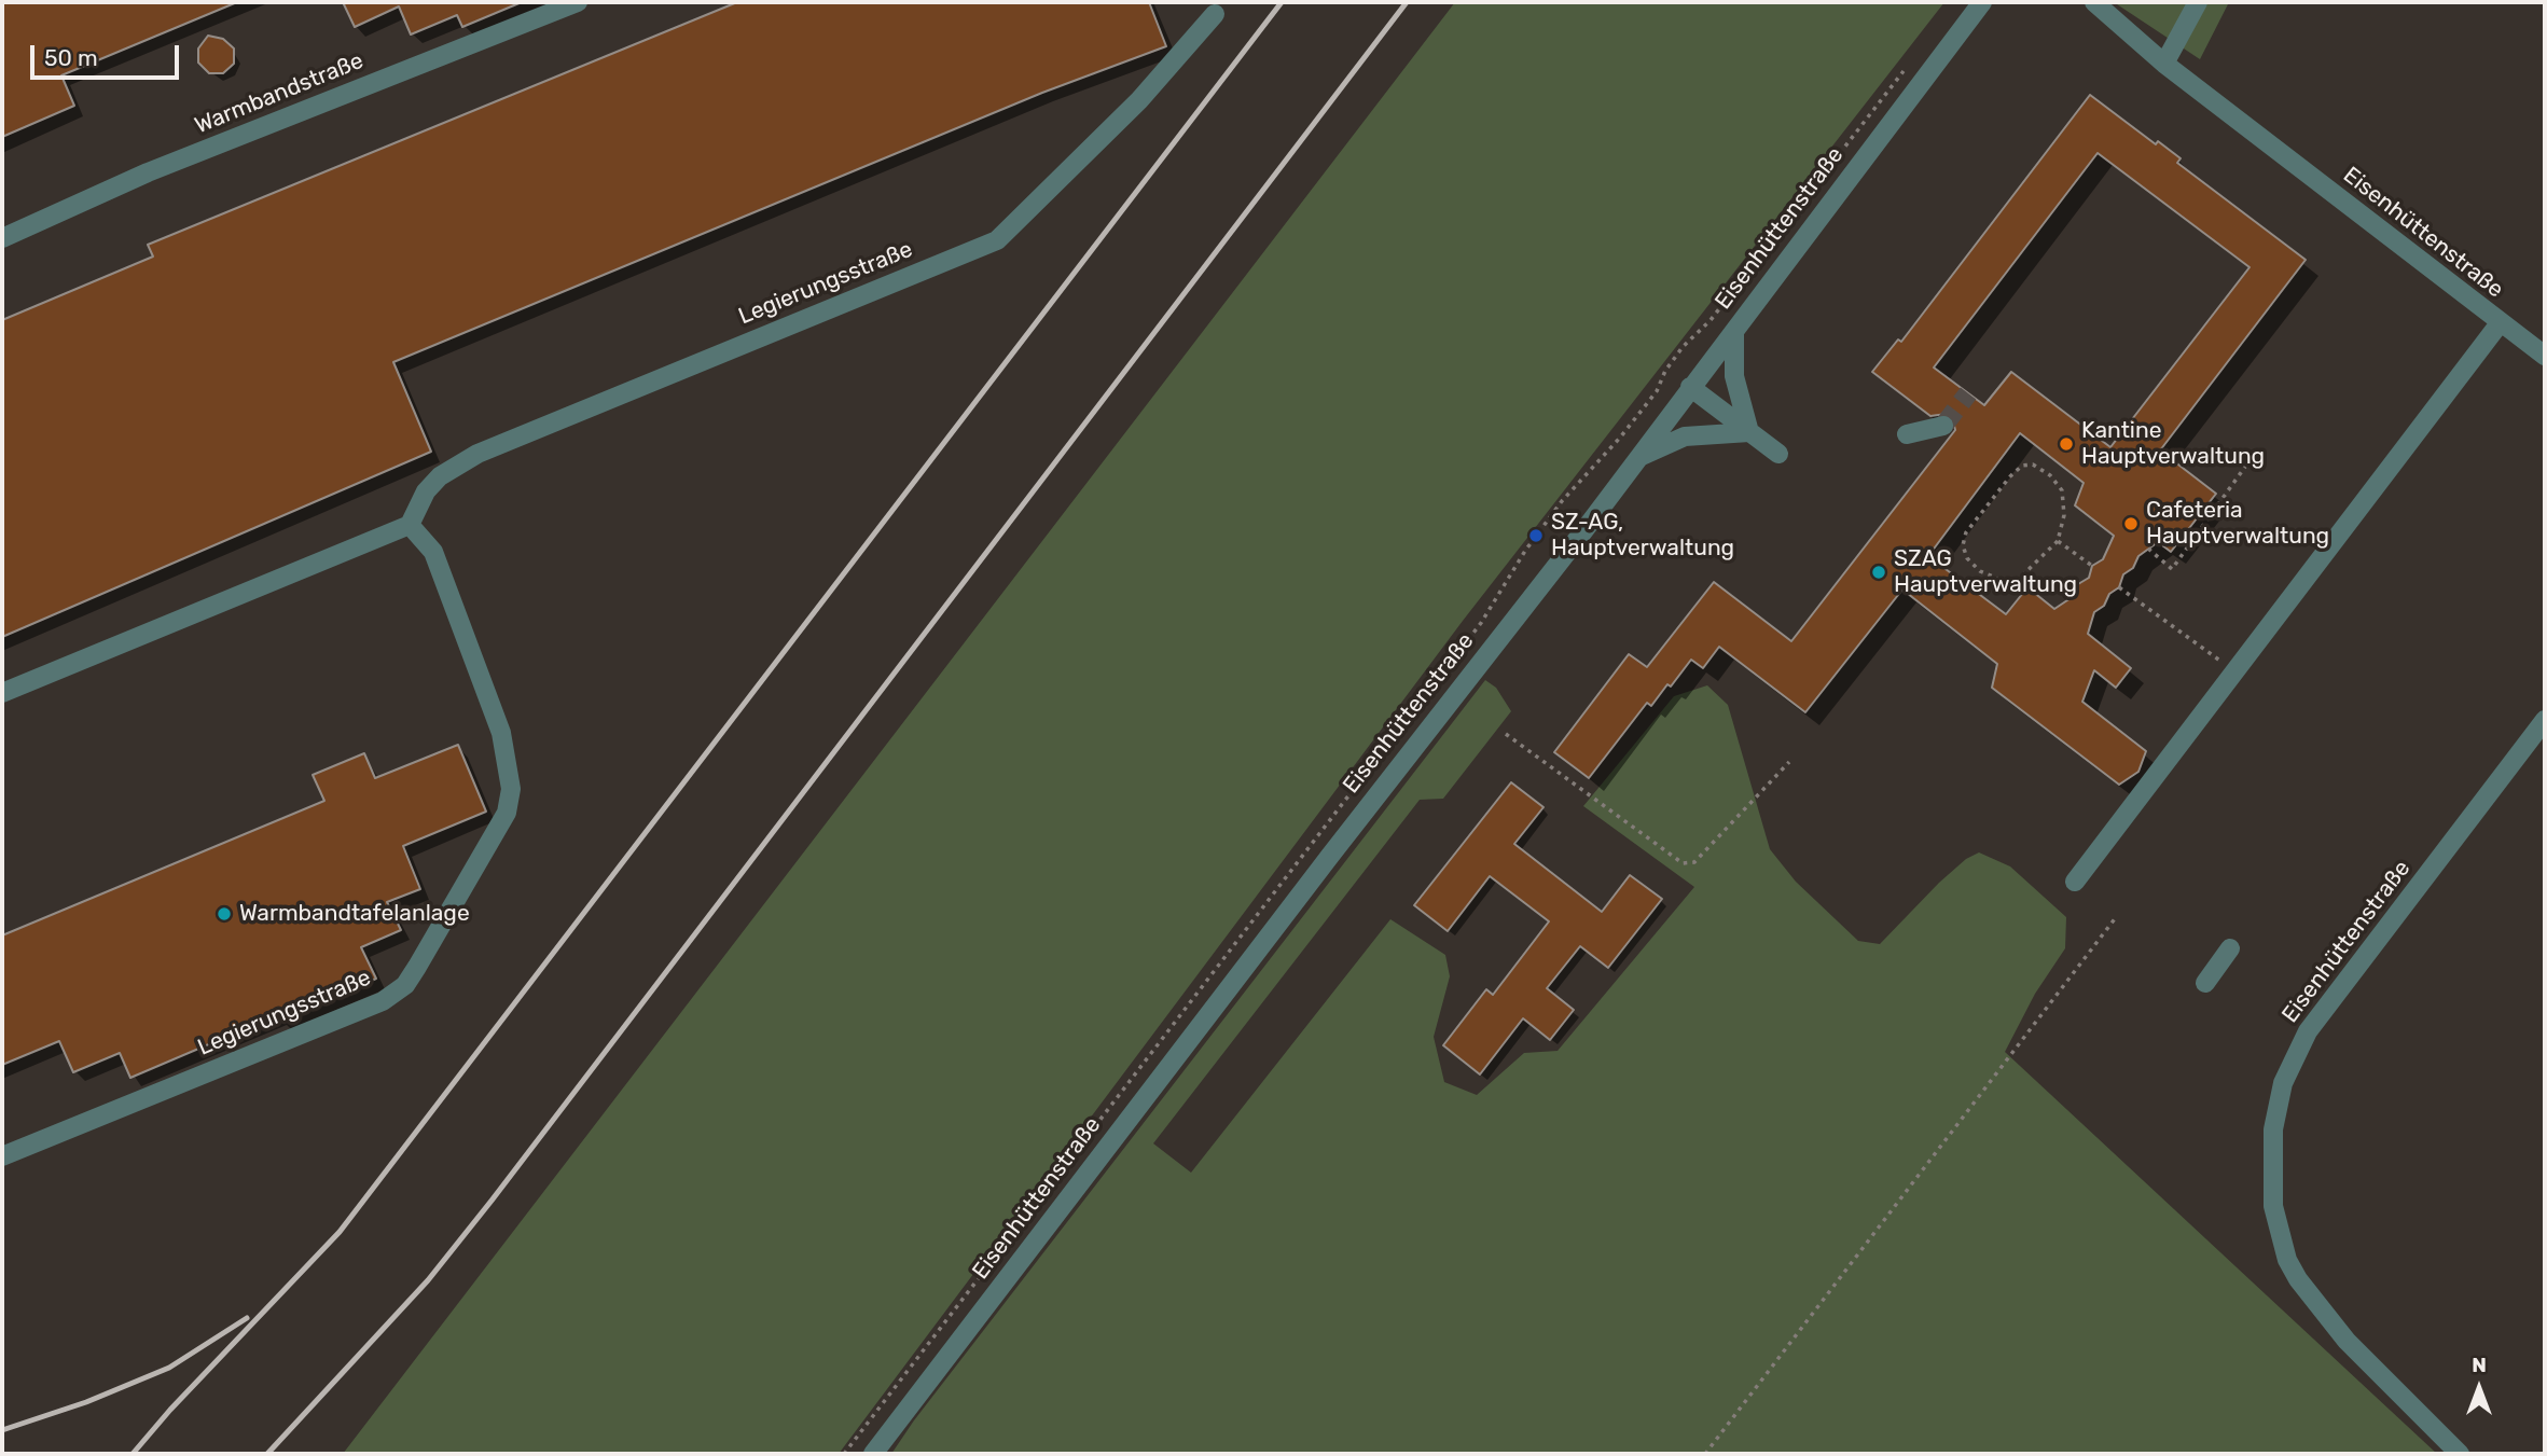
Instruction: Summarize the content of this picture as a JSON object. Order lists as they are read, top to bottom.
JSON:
{
  "streets": {
    "street": ["Warmbandstraße", "Eisenhüttenstraße", "Legierungsstraße"]
  },
  "places": [
    "Kantine Hauptverwaltung",
    "Cafeteria Hauptverwaltung",
    "SZ-AG, Hauptverwaltung",
    "SZAG Hauptverwaltung",
    "Warmbandtafelanlage"
  ],
  "scale_bar": "50 m",
  "north": "top"
}
